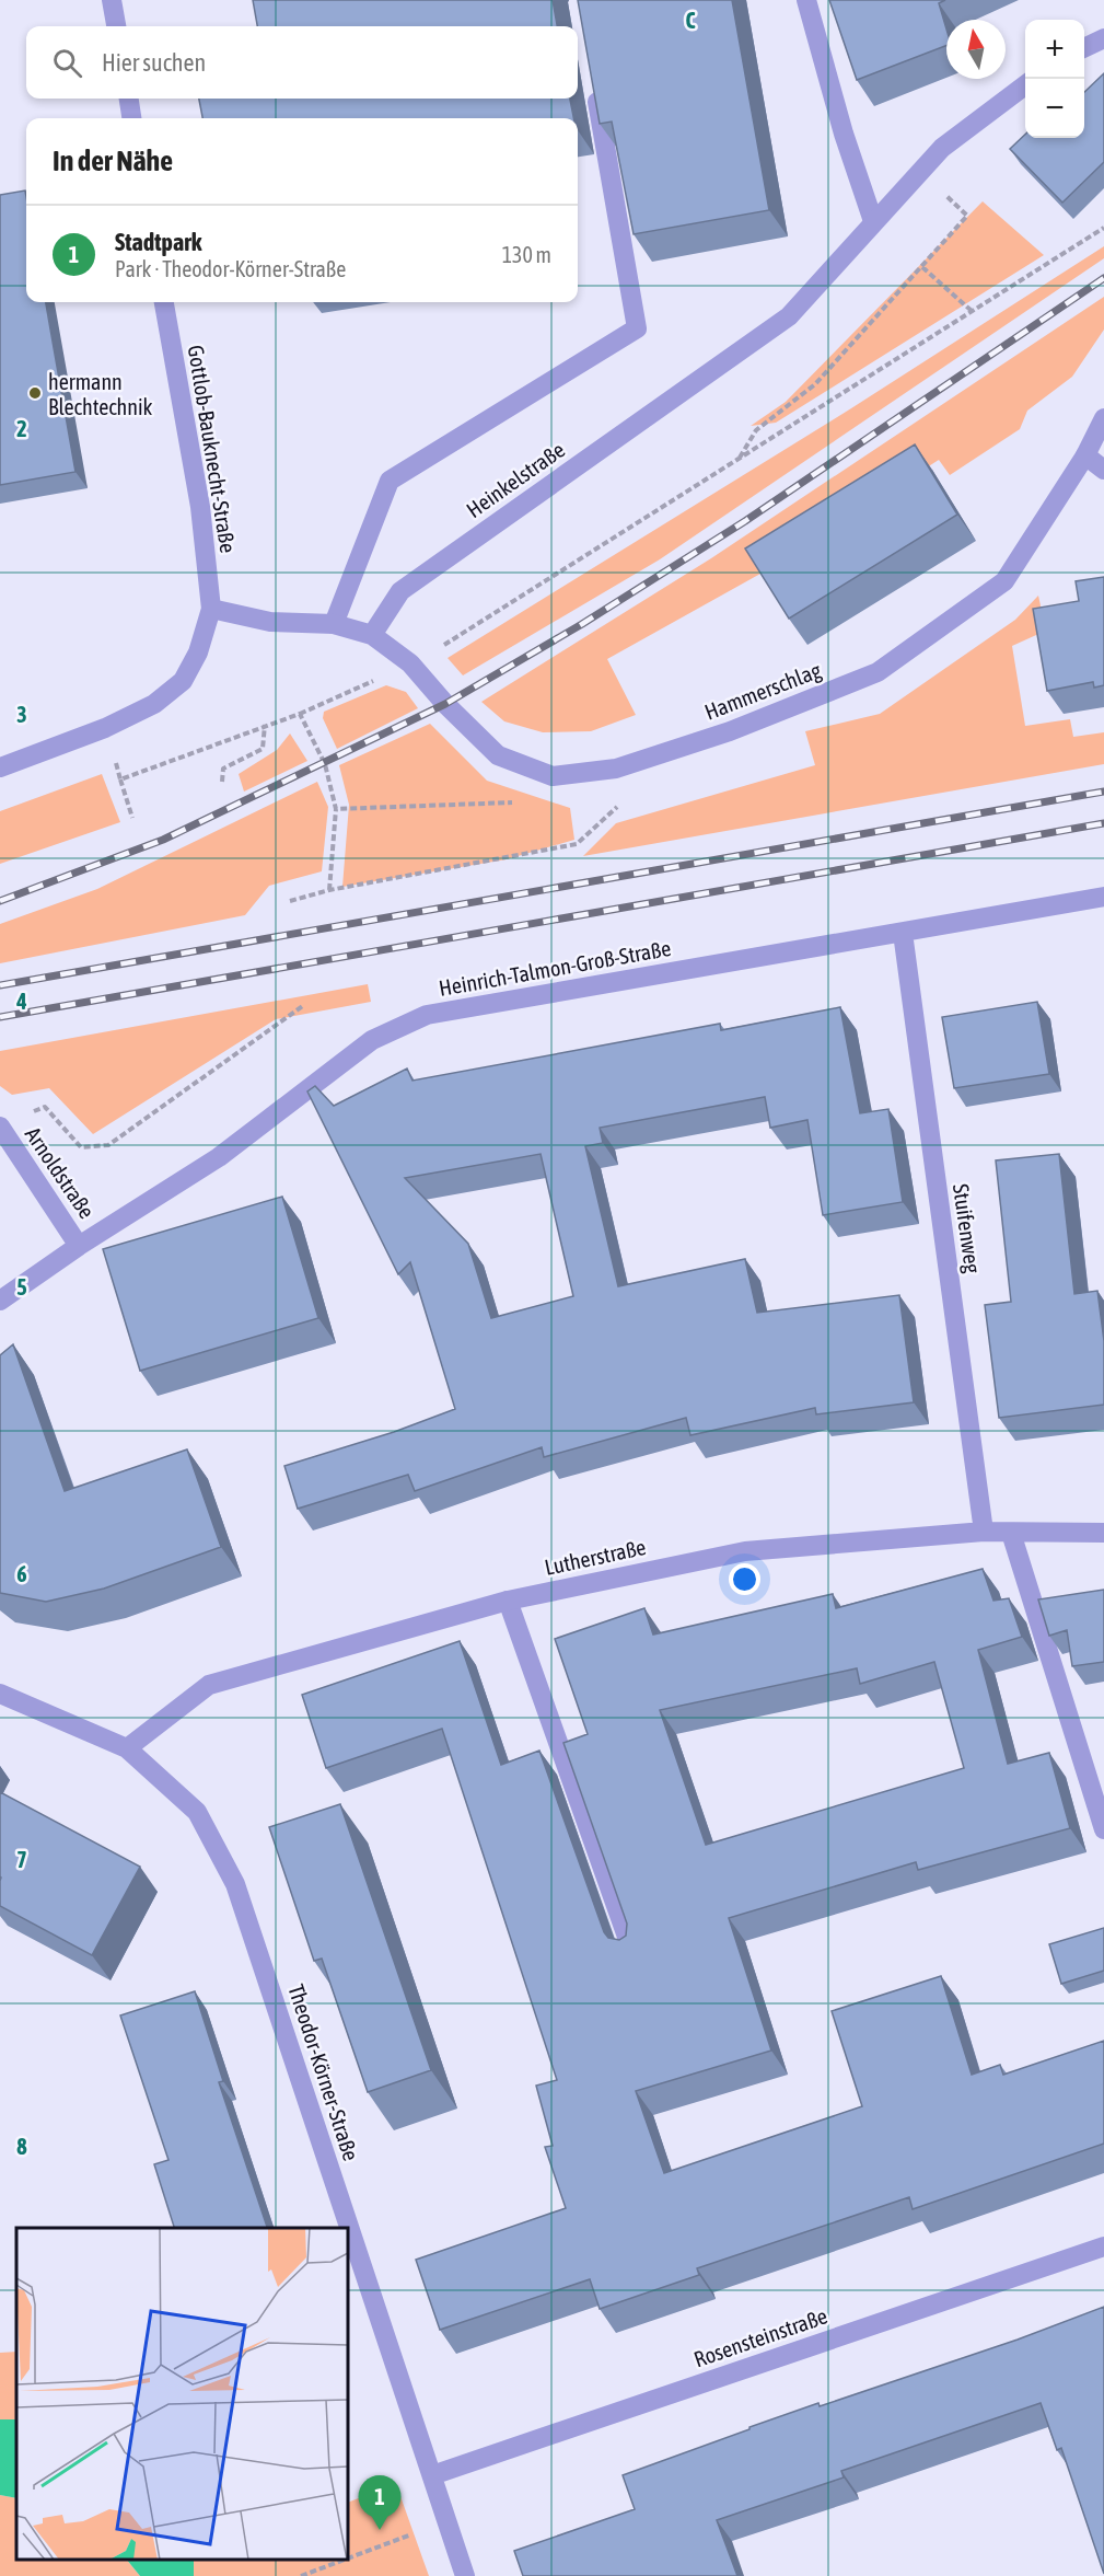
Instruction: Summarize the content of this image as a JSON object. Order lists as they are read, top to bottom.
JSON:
{
  "streets": {
    "street": [
      "Gottlob-Bauknecht-Straße",
      "Heinkelstraße",
      "Hammerschlag",
      "Heinrich-Talmon-Groß-Straße",
      "Arnoldstraße",
      "Stuifenweg",
      "Lutherstraße",
      "Theodor-Körner-Straße",
      "Rosensteinstraße"
    ]
  },
  "crossings": [
    ["Heinkelstraße", "Hammerschlag"],
    ["Heinrich-Talmon-Groß-Straße", "Arnoldstraße"],
    ["Heinrich-Talmon-Groß-Straße", "Stuifenweg"],
    ["Stuifenweg", "Lutherstraße"],
    ["Lutherstraße", "Theodor-Körner-Straße"],
    ["Theodor-Körner-Straße", "Rosensteinstraße"]
  ],
  "places": ["hermann Blechtechnik"],
  "north": "top",
  "page": {
    "map_buttons": ["+", "−"],
    "search": "Hier suchen",
    "heading": "In der Nähe",
    "list": [
      {
        "mark": "1",
        "name": "Stadtpark",
        "note": "Park · Theodor-Körner-Straße",
        "value": "130 m"
      }
    ],
    "pins": "1"
  },
  "grid": {
    "columns": ["C"],
    "rows": [
      "2",
      "3",
      "4",
      "5",
      "6",
      "7",
      "8"
    ]
  }
}
